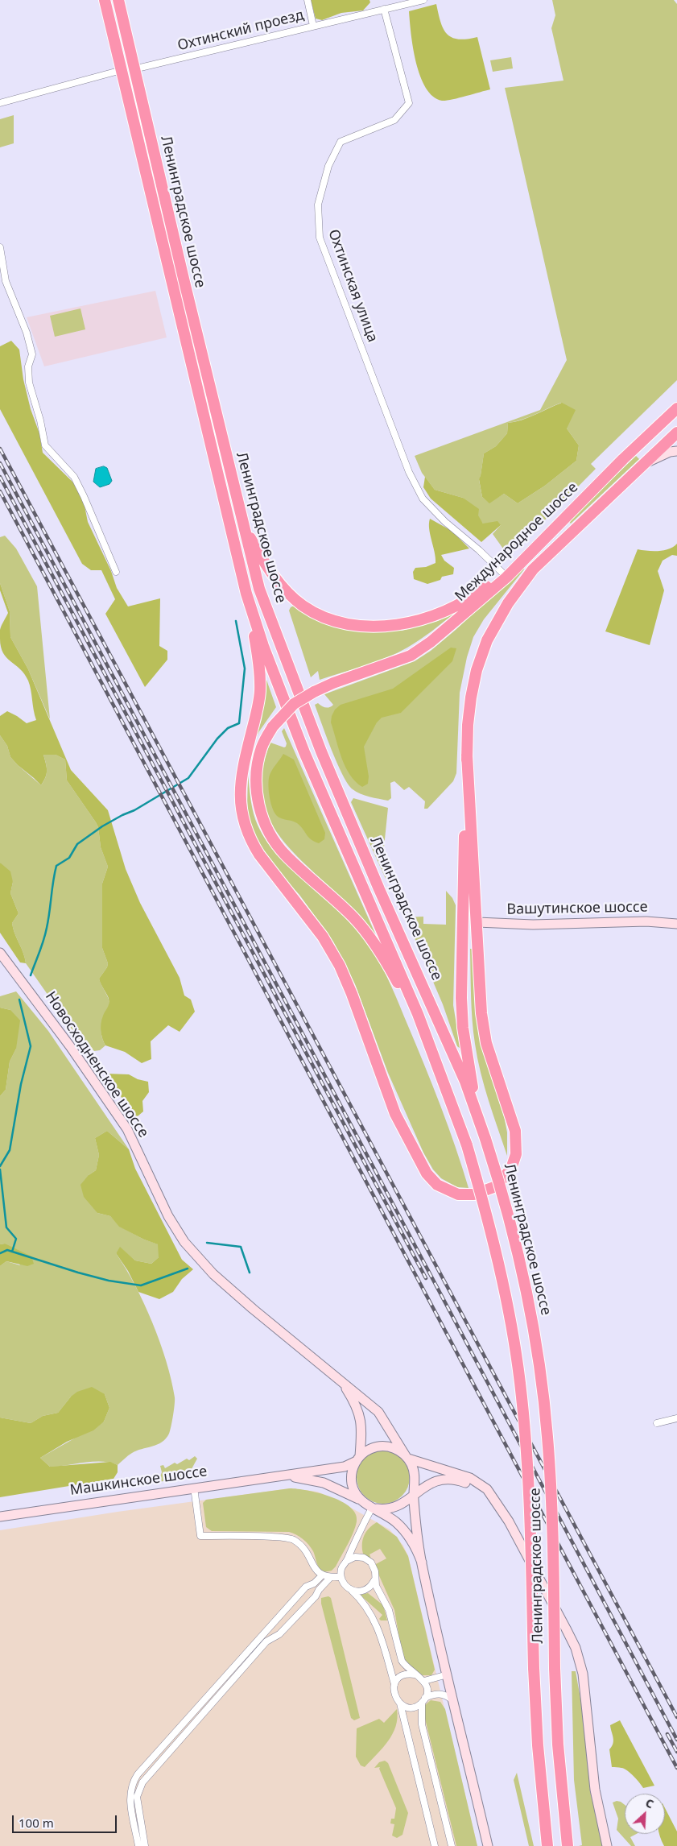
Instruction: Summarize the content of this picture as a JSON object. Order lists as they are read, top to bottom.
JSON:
{
  "streets": {
    "highway": ["Ленинградское шоссе", "Международное шоссе"],
    "main road": ["Вашутинское шоссе", "Новосходненское шоссе", "Машкинское шоссе"],
    "street": ["Охтинский проезд", "Охтинская улица"]
  },
  "crossings": [
    ["Охтинский проезд", "Ленинградское шоссе"],
    ["Охтинский проезд", "Охтинская улица"],
    ["Ленинградское шоссе", "Международное шоссе"],
    ["Новосходненское шоссе", "Машкинское шоссе"]
  ],
  "scale_bar": "100 m",
  "north": "top right"
}
